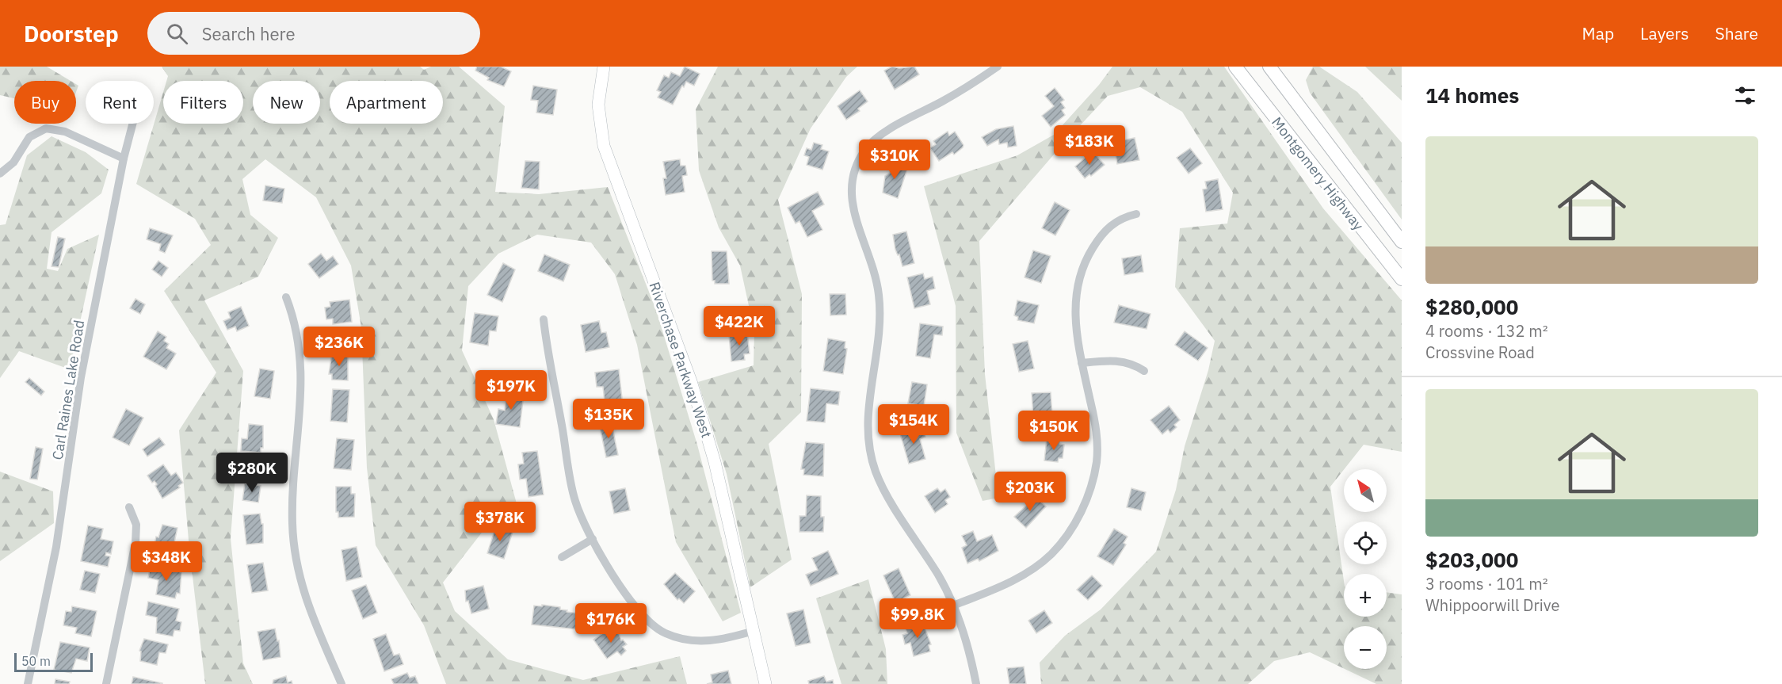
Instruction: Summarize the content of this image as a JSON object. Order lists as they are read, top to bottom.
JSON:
{
  "streets": {
    "main road": ["Montgomery Highway"],
    "street": ["Riverchase Parkway West", "Carl Raines Lake Road"]
  },
  "scale_bar": "50 m",
  "north": "top left",
  "page": {
    "header": "Doorstep",
    "search": "Search here",
    "nav": ["Map", "Layers", "Share"],
    "heading": "14 homes",
    "chip": [
      "Buy",
      "Rent",
      "Filters",
      "New",
      "Apartment"
    ],
    "list": [
      {
        "name": "$280,000",
        "note": "4 rooms · 132 m² · Crossvine Road"
      },
      {
        "name": "$203,000",
        "note": "3 rooms · 101 m² · Whippoorwill Drive"
      }
    ],
    "price": [
      "$183K",
      "$310K",
      "$422K",
      "$236K",
      "$197K",
      "$135K",
      "$154K",
      "$150K",
      "$280K",
      "$203K",
      "$378K",
      "$348K",
      "$99.8K",
      "$176K"
    ],
    "map_buttons": ["+", "−"],
    "scale": "50 m"
  }
}
